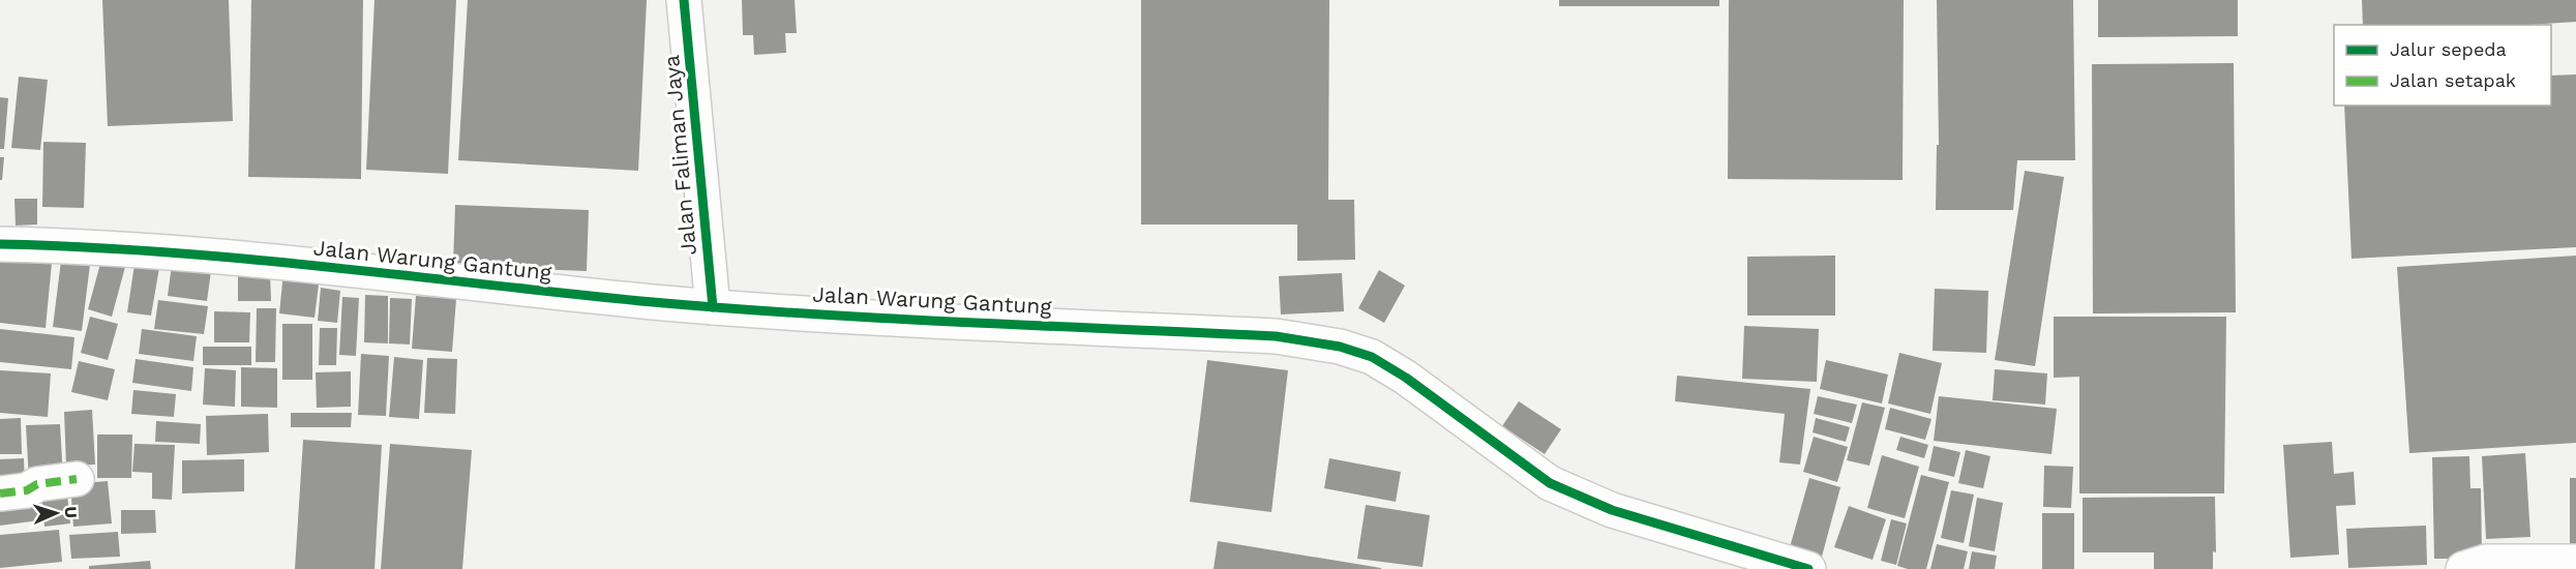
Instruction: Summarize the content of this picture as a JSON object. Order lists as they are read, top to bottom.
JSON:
{
  "streets": {
    "street": ["Jalan Faliman Jaya", "Jalan Warung Gantung"]
  },
  "crossings": [
    ["Jalan Faliman Jaya", "Jalan Warung Gantung"]
  ],
  "legend": ["Jalur sepeda", "Jalan setapak"],
  "north": "right"
}
